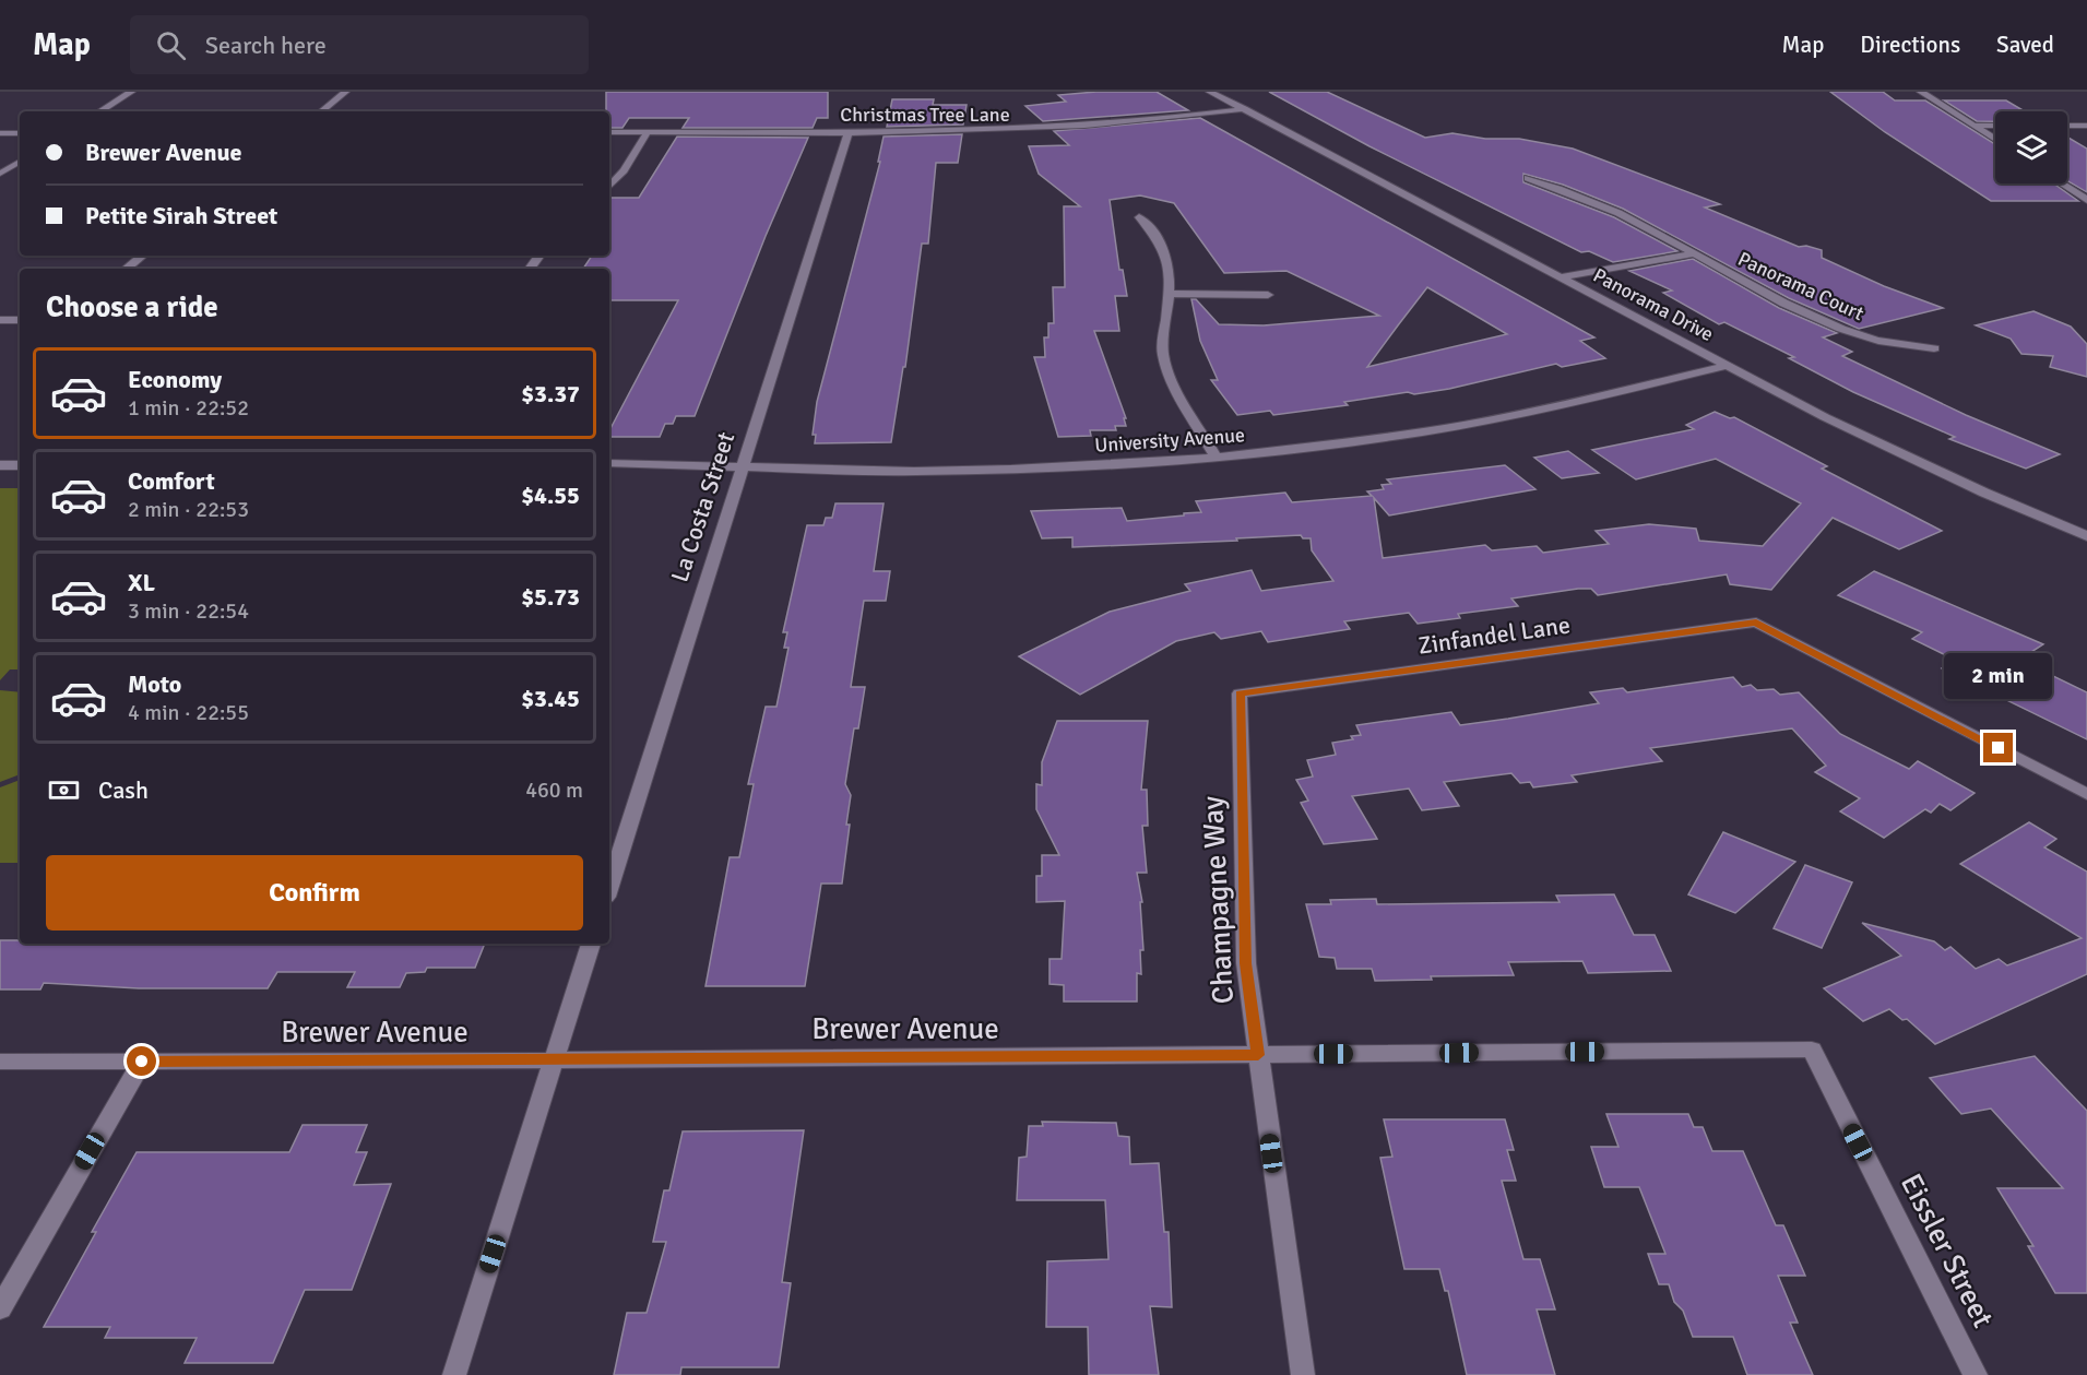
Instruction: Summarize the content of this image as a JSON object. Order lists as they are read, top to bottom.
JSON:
{
  "streets": {
    "street": [
      "Christmas Tree Lane",
      "Panorama Court",
      "Panorama Drive",
      "University Avenue",
      "La Costa Street",
      "Zinfandel Lane",
      "Champagne Way",
      "Brewer Avenue",
      "Eissler Street"
    ]
  },
  "crossings": [
    ["Christmas Tree Lane", "Panorama Drive"],
    ["Christmas Tree Lane", "La Costa Street"],
    ["Panorama Drive", "University Avenue"],
    ["University Avenue", "La Costa Street"],
    ["Zinfandel Lane", "Champagne Way"],
    ["Champagne Way", "Brewer Avenue"],
    ["Brewer Avenue", "Eissler Street"]
  ],
  "page": {
    "header": "Map",
    "search": "Search here",
    "nav": ["Map", "Directions", "Saved"],
    "banner": ["Brewer Avenue", "Petite Sirah Street"],
    "heading": "Choose a ride",
    "list": [
      {
        "name": "Economy",
        "note": "1 min · 22:52",
        "value": "$3.37"
      },
      {
        "name": "Comfort",
        "note": "2 min · 22:53",
        "value": "$4.55"
      },
      {
        "name": "XL",
        "note": "3 min · 22:54",
        "value": "$5.73"
      },
      {
        "name": "Moto",
        "note": "4 min · 22:55",
        "value": "$3.45"
      }
    ],
    "bubble": "2 min",
    "pay": ["Cash", "460 m"],
    "buttons": "Confirm"
  }
}
